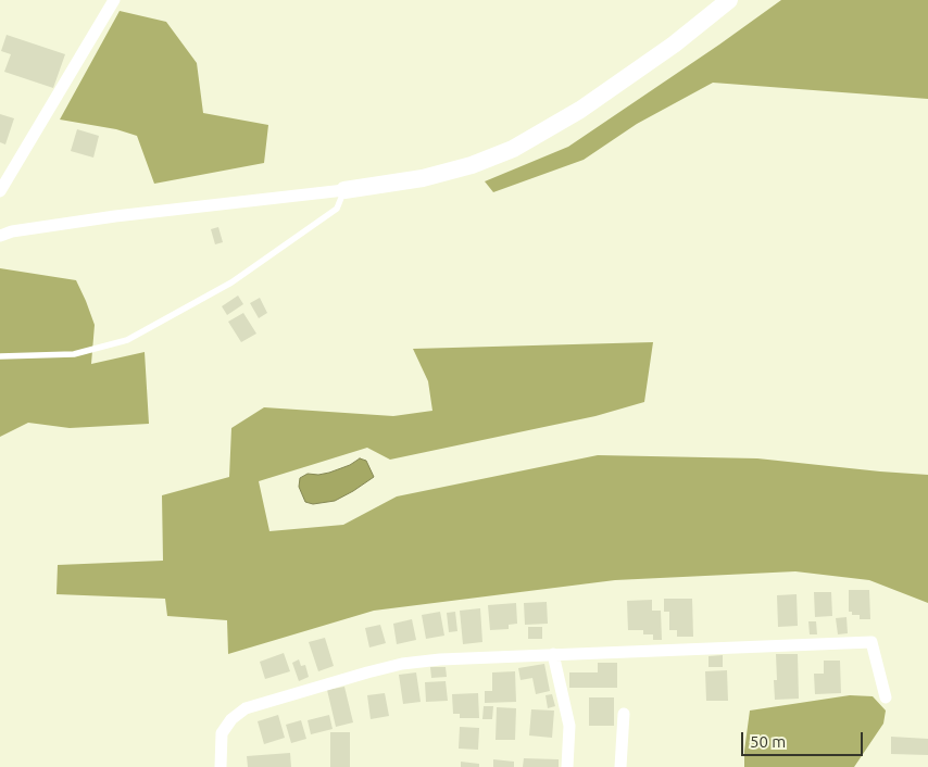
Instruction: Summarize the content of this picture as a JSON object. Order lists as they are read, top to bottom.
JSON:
{
  "scale_bar": "50 m"
}
